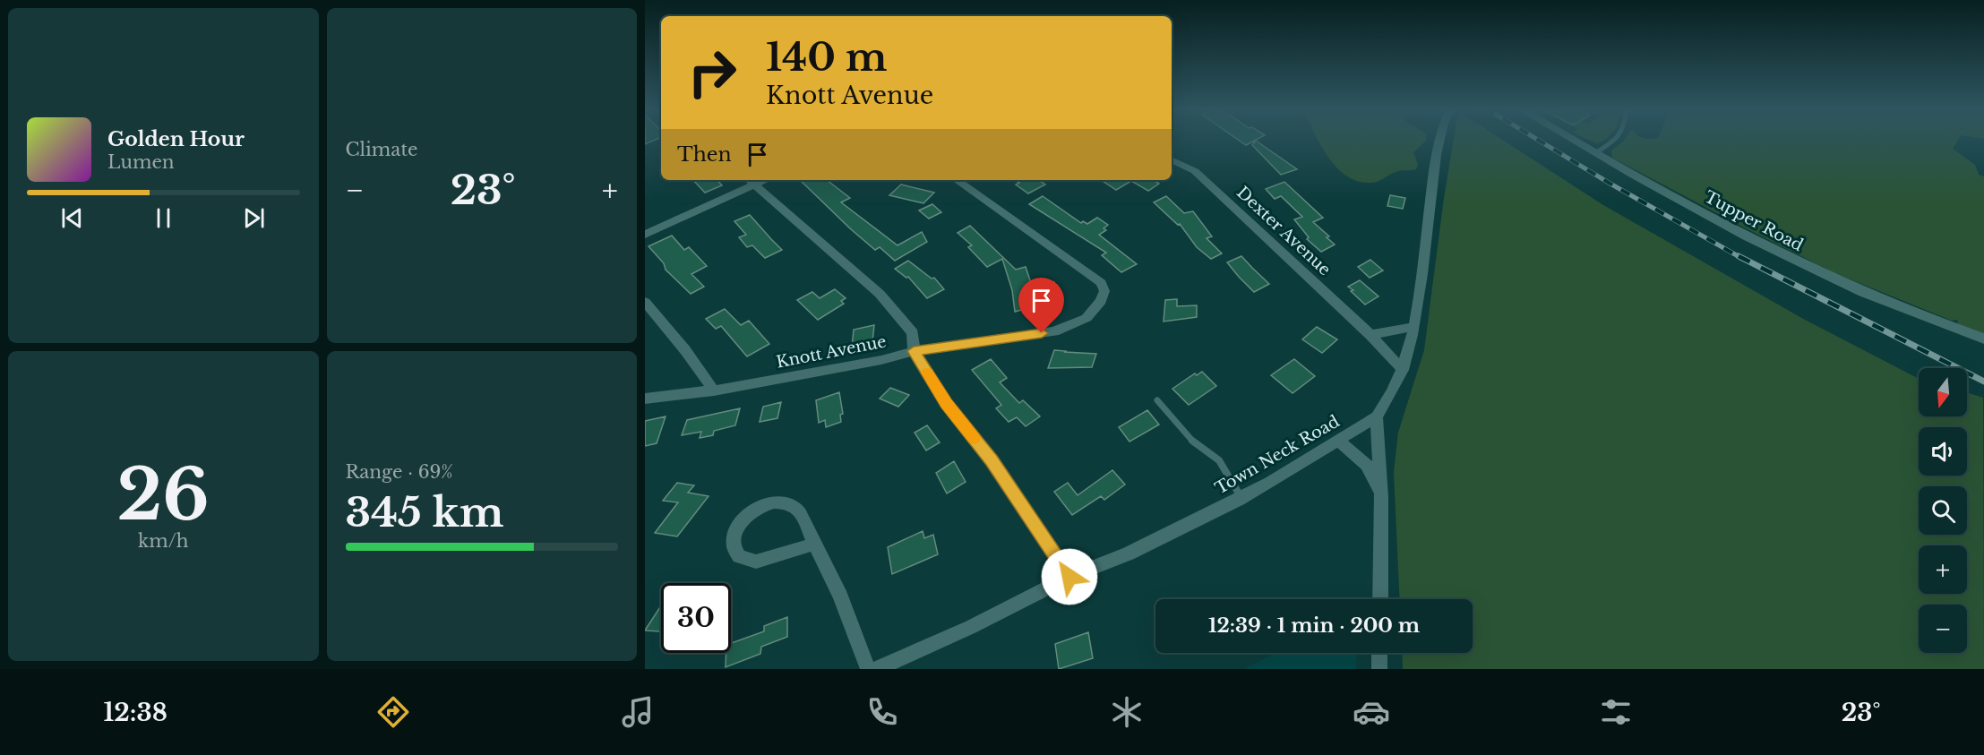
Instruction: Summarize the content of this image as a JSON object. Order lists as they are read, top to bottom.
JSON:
{
  "streets": {
    "main road": ["Tupper Road"],
    "street": ["Dexter Avenue", "Knott Avenue", "Town Neck Road"]
  },
  "crossings": [
    ["Dexter Avenue", "Town Neck Road"]
  ],
  "north": "bottom",
  "page": {
    "tile": [
      "Climate",
      ["26", "km/h"],
      ["Range · 69%", "345 km"]
    ],
    "turn": ["140 m", "Knott Avenue"],
    "song": ["Golden Hour", "Lumen"],
    "then": "Then",
    "heat": ["−", "23°", "+"],
    "map_buttons": ["+", "−"],
    "limit": "30",
    "trip": "12:39 · 1 min · 200 m",
    "tabs": ["12:38", "23°"]
  }
}
